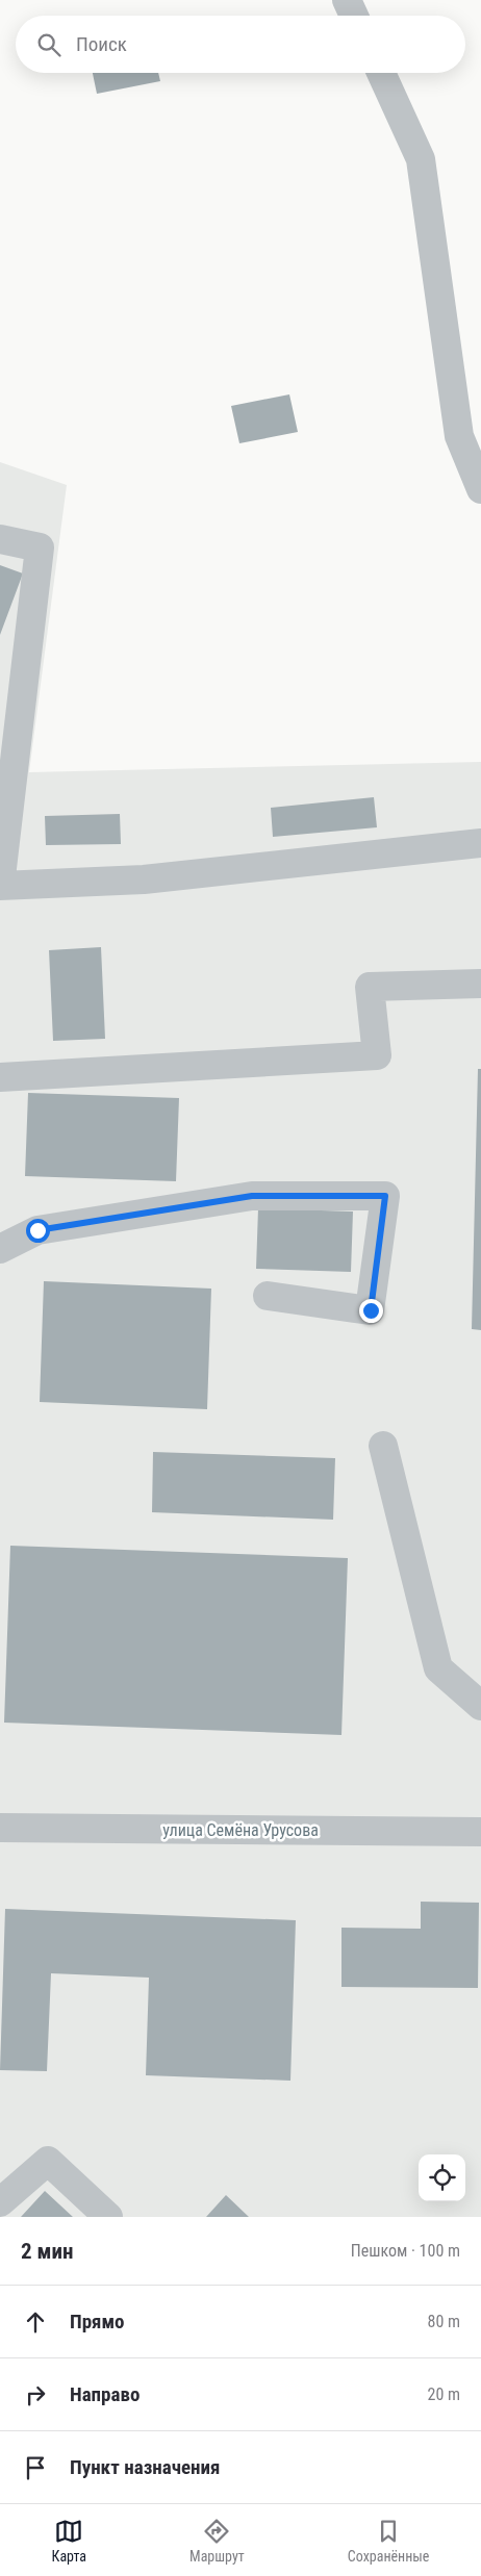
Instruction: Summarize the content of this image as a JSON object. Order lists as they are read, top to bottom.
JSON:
{
  "streets": {
    "street": ["улица Семёна Урусова"]
  },
  "page": {
    "search": "Поиск",
    "heading": ["2 мин", "Пешком · 100 m"],
    "list": [
      ["Прямо", "80 m"],
      ["Направо", "20 m"],
      "Пункт назначения"
    ],
    "nav": ["Карта", "Маршрут", "Сохранённые"]
  }
}
